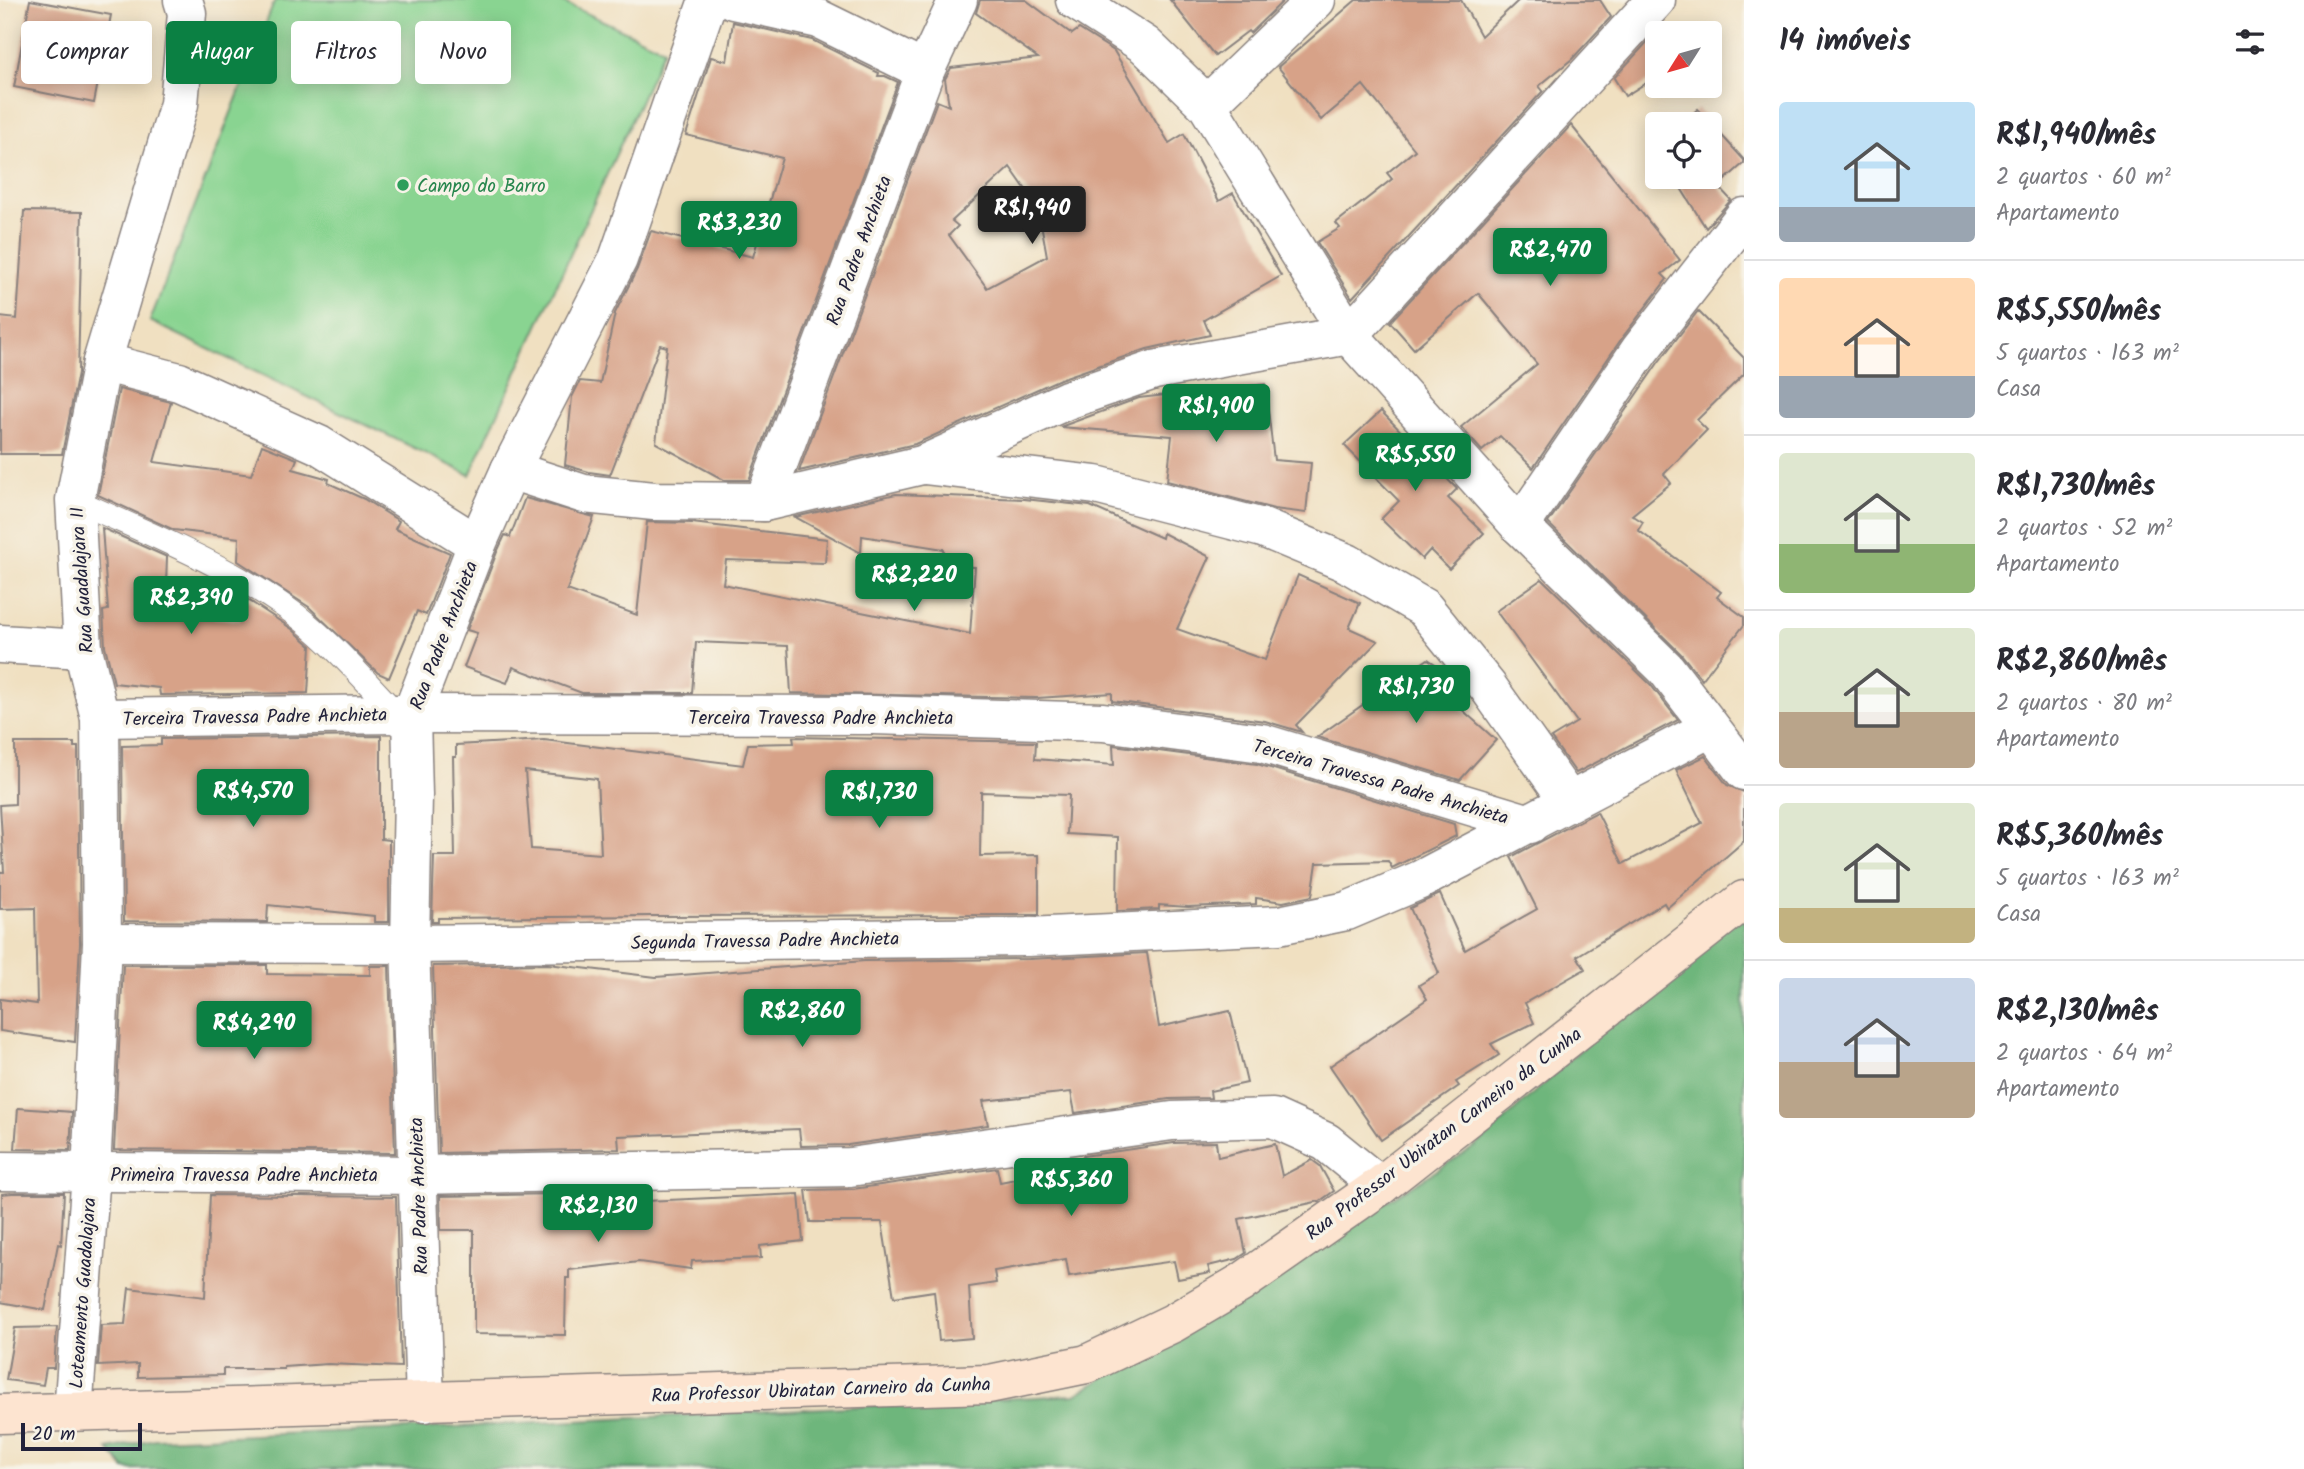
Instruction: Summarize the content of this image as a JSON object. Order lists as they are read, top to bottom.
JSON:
{
  "streets": {
    "street": [
      "Rua Padre Anchieta",
      "Rua Guadalajara II",
      "Terceira Travessa Padre Anchieta",
      "Segunda Travessa Padre Anchieta",
      "Rua Professor Ubiratan Carneiro da Cunha",
      "Primeira Travessa Padre Anchieta",
      "Loteamento Guadalajara"
    ]
  },
  "crossings": [
    ["Rua Padre Anchieta", "Terceira Travessa Padre Anchieta"],
    ["Rua Padre Anchieta", "Segunda Travessa Padre Anchieta"],
    ["Rua Padre Anchieta", "Rua Professor Ubiratan Carneiro da Cunha"],
    ["Rua Padre Anchieta", "Primeira Travessa Padre Anchieta"],
    ["Rua Guadalajara II", "Terceira Travessa Padre Anchieta"],
    ["Rua Guadalajara II", "Segunda Travessa Padre Anchieta"],
    ["Rua Guadalajara II", "Primeira Travessa Padre Anchieta"],
    ["Rua Guadalajara II", "Loteamento Guadalajara"],
    ["Terceira Travessa Padre Anchieta", "Segunda Travessa Padre Anchieta"],
    ["Rua Professor Ubiratan Carneiro da Cunha", "Primeira Travessa Padre Anchieta"],
    ["Rua Professor Ubiratan Carneiro da Cunha", "Loteamento Guadalajara"],
    ["Primeira Travessa Padre Anchieta", "Loteamento Guadalajara"]
  ],
  "places": ["Campo do Barro"],
  "scale_bar": "20 m",
  "north": "bottom left",
  "page": {
    "heading": "14 imóveis",
    "chip": [
      "Comprar",
      "Alugar",
      "Filtros",
      "Novo"
    ],
    "list": [
      {
        "name": "R$1,940/mês",
        "note": "2 quartos · 60 m² · Apartamento"
      },
      {
        "name": "R$5,550/mês",
        "note": "5 quartos · 163 m² · Casa"
      },
      {
        "name": "R$1,730/mês",
        "note": "2 quartos · 52 m² · Apartamento"
      },
      {
        "name": "R$2,860/mês",
        "note": "2 quartos · 80 m² · Apartamento"
      },
      {
        "name": "R$5,360/mês",
        "note": "5 quartos · 163 m² · Casa"
      },
      {
        "name": "R$2,130/mês",
        "note": "2 quartos · 64 m² · Apartamento"
      }
    ],
    "price": [
      "R$1,940",
      "R$3,230",
      "R$2,470",
      "R$1,900",
      "R$5,550",
      "R$2,220",
      "R$2,390",
      "R$1,730",
      "R$4,570",
      "R$1,730",
      "R$2,860",
      "R$4,290",
      "R$5,360",
      "R$2,130"
    ],
    "scale": "20 m"
  }
}
